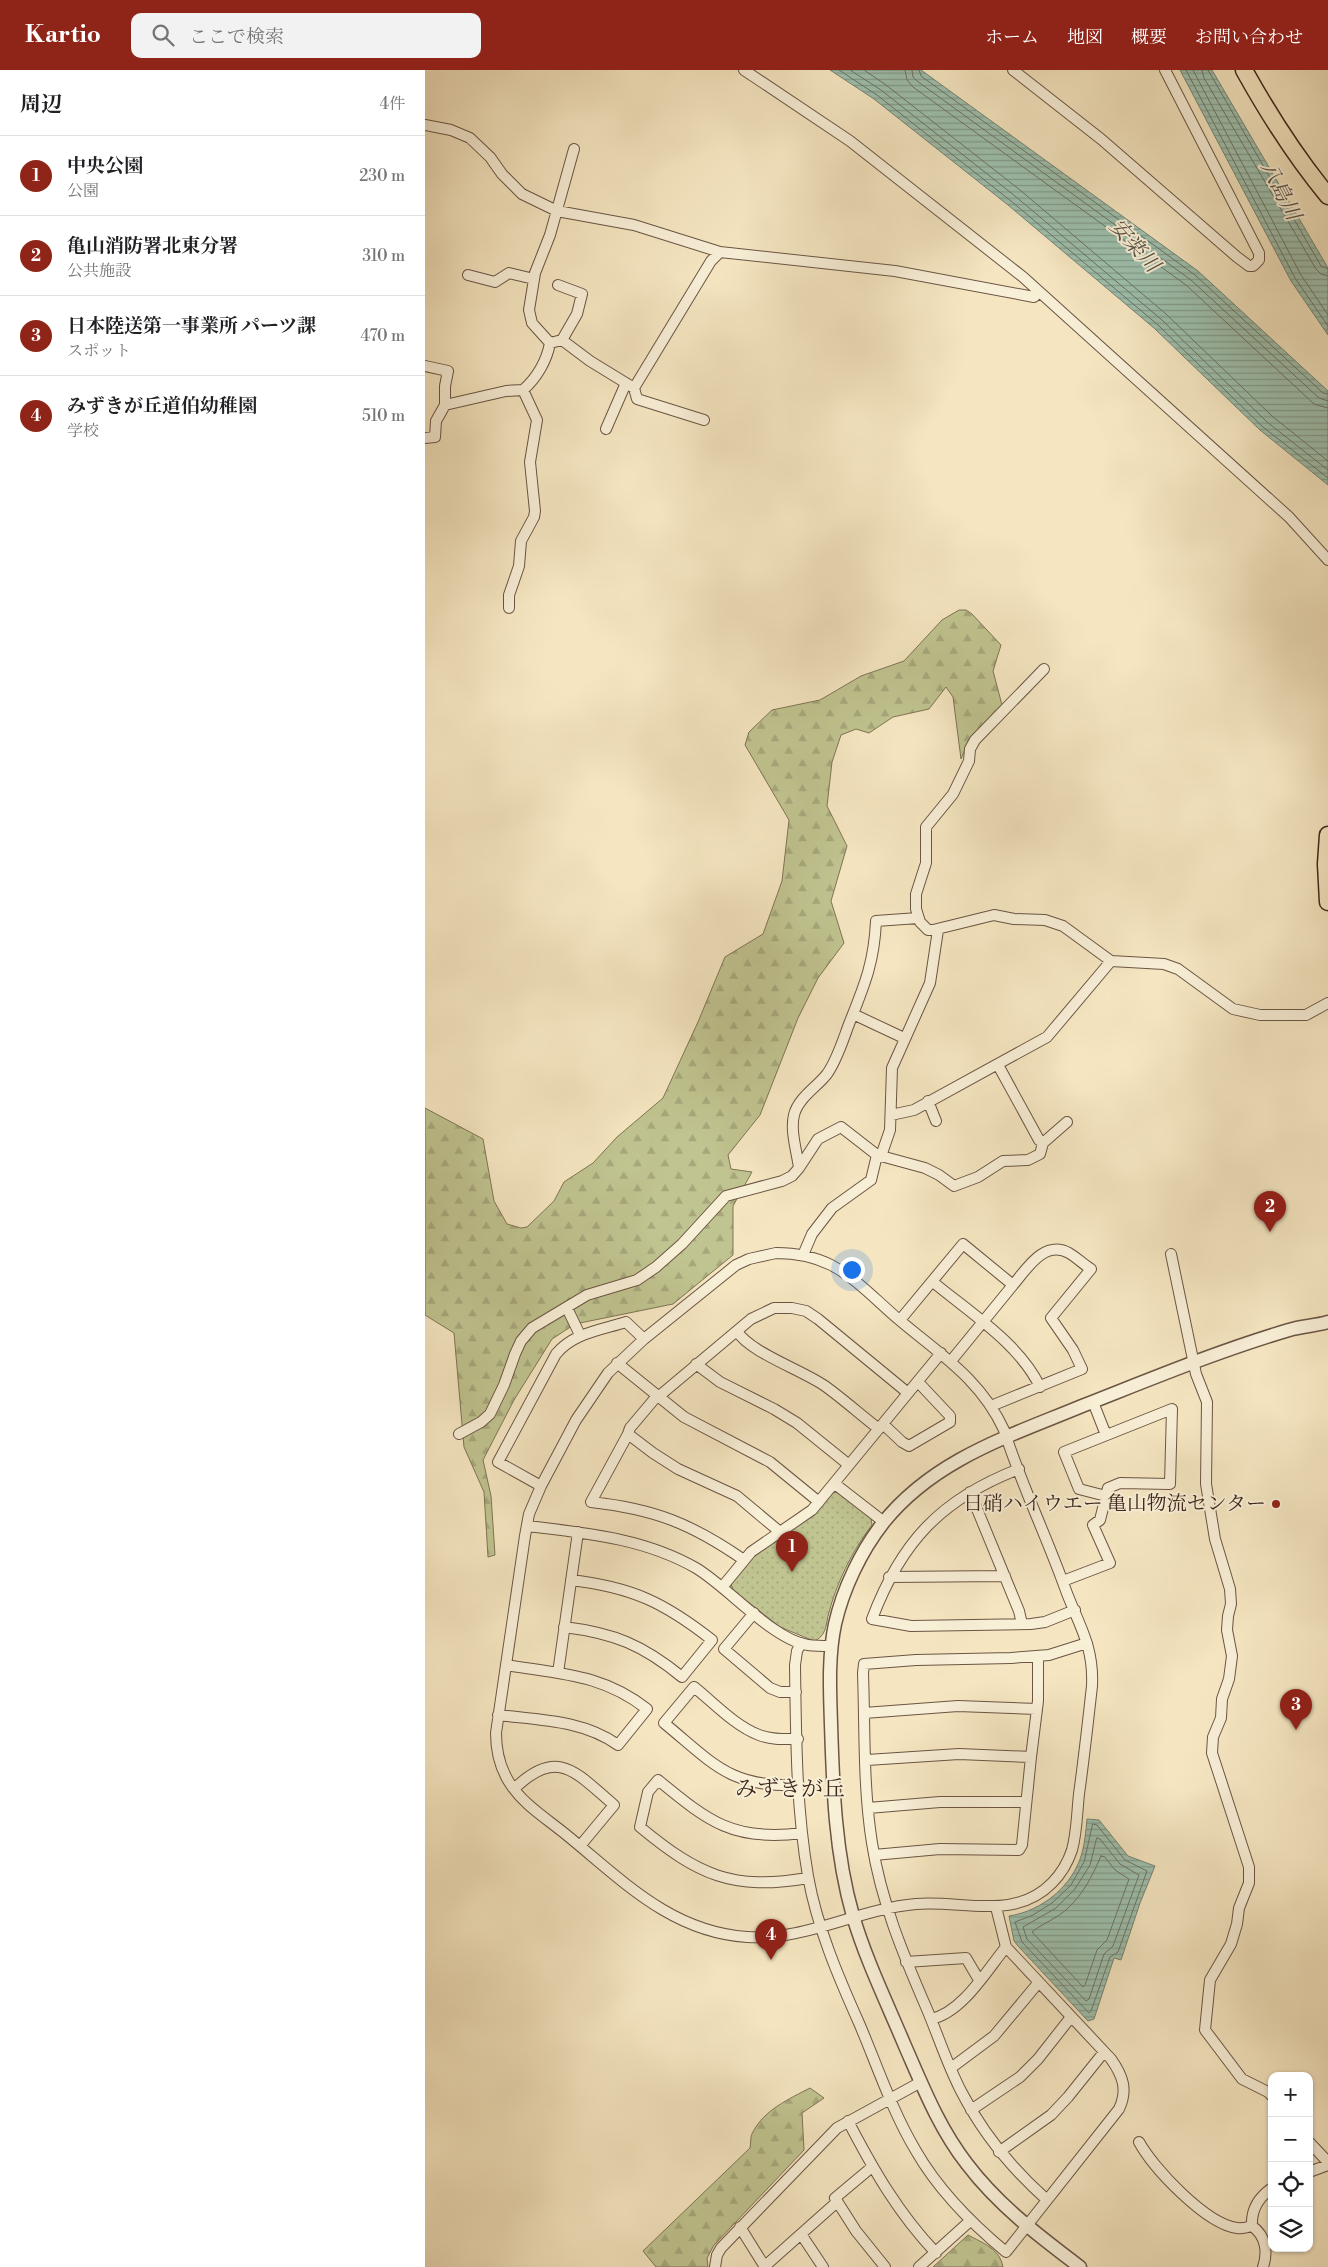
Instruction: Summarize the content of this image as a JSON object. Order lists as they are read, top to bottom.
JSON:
{
  "districts": ["みずきが丘"],
  "water": ["八島川", "安楽川"],
  "places": ["日硝ハイウエー 亀山物流センター"],
  "page": {
    "header": "Kartio",
    "search": "ここで検索",
    "nav": [
      "ホーム",
      "地図",
      "概要",
      "お問い合わせ"
    ],
    "heading": ["周辺", "4件"],
    "list": [
      {
        "mark": "1",
        "name": "中央公園",
        "note": "公園",
        "value": "230 m"
      },
      {
        "mark": "2",
        "name": "亀山消防署北東分署",
        "note": "公共施設",
        "value": "310 m"
      },
      {
        "mark": "3",
        "name": "日本陸送第一事業所 パーツ課",
        "note": "スポット",
        "value": "470 m"
      },
      {
        "mark": "4",
        "name": "みずきが丘道伯幼稚園",
        "note": "学校",
        "value": "510 m"
      }
    ],
    "pins": [
      "2",
      "1",
      "3",
      "4"
    ],
    "map_buttons": ["+", "−"]
  }
}
